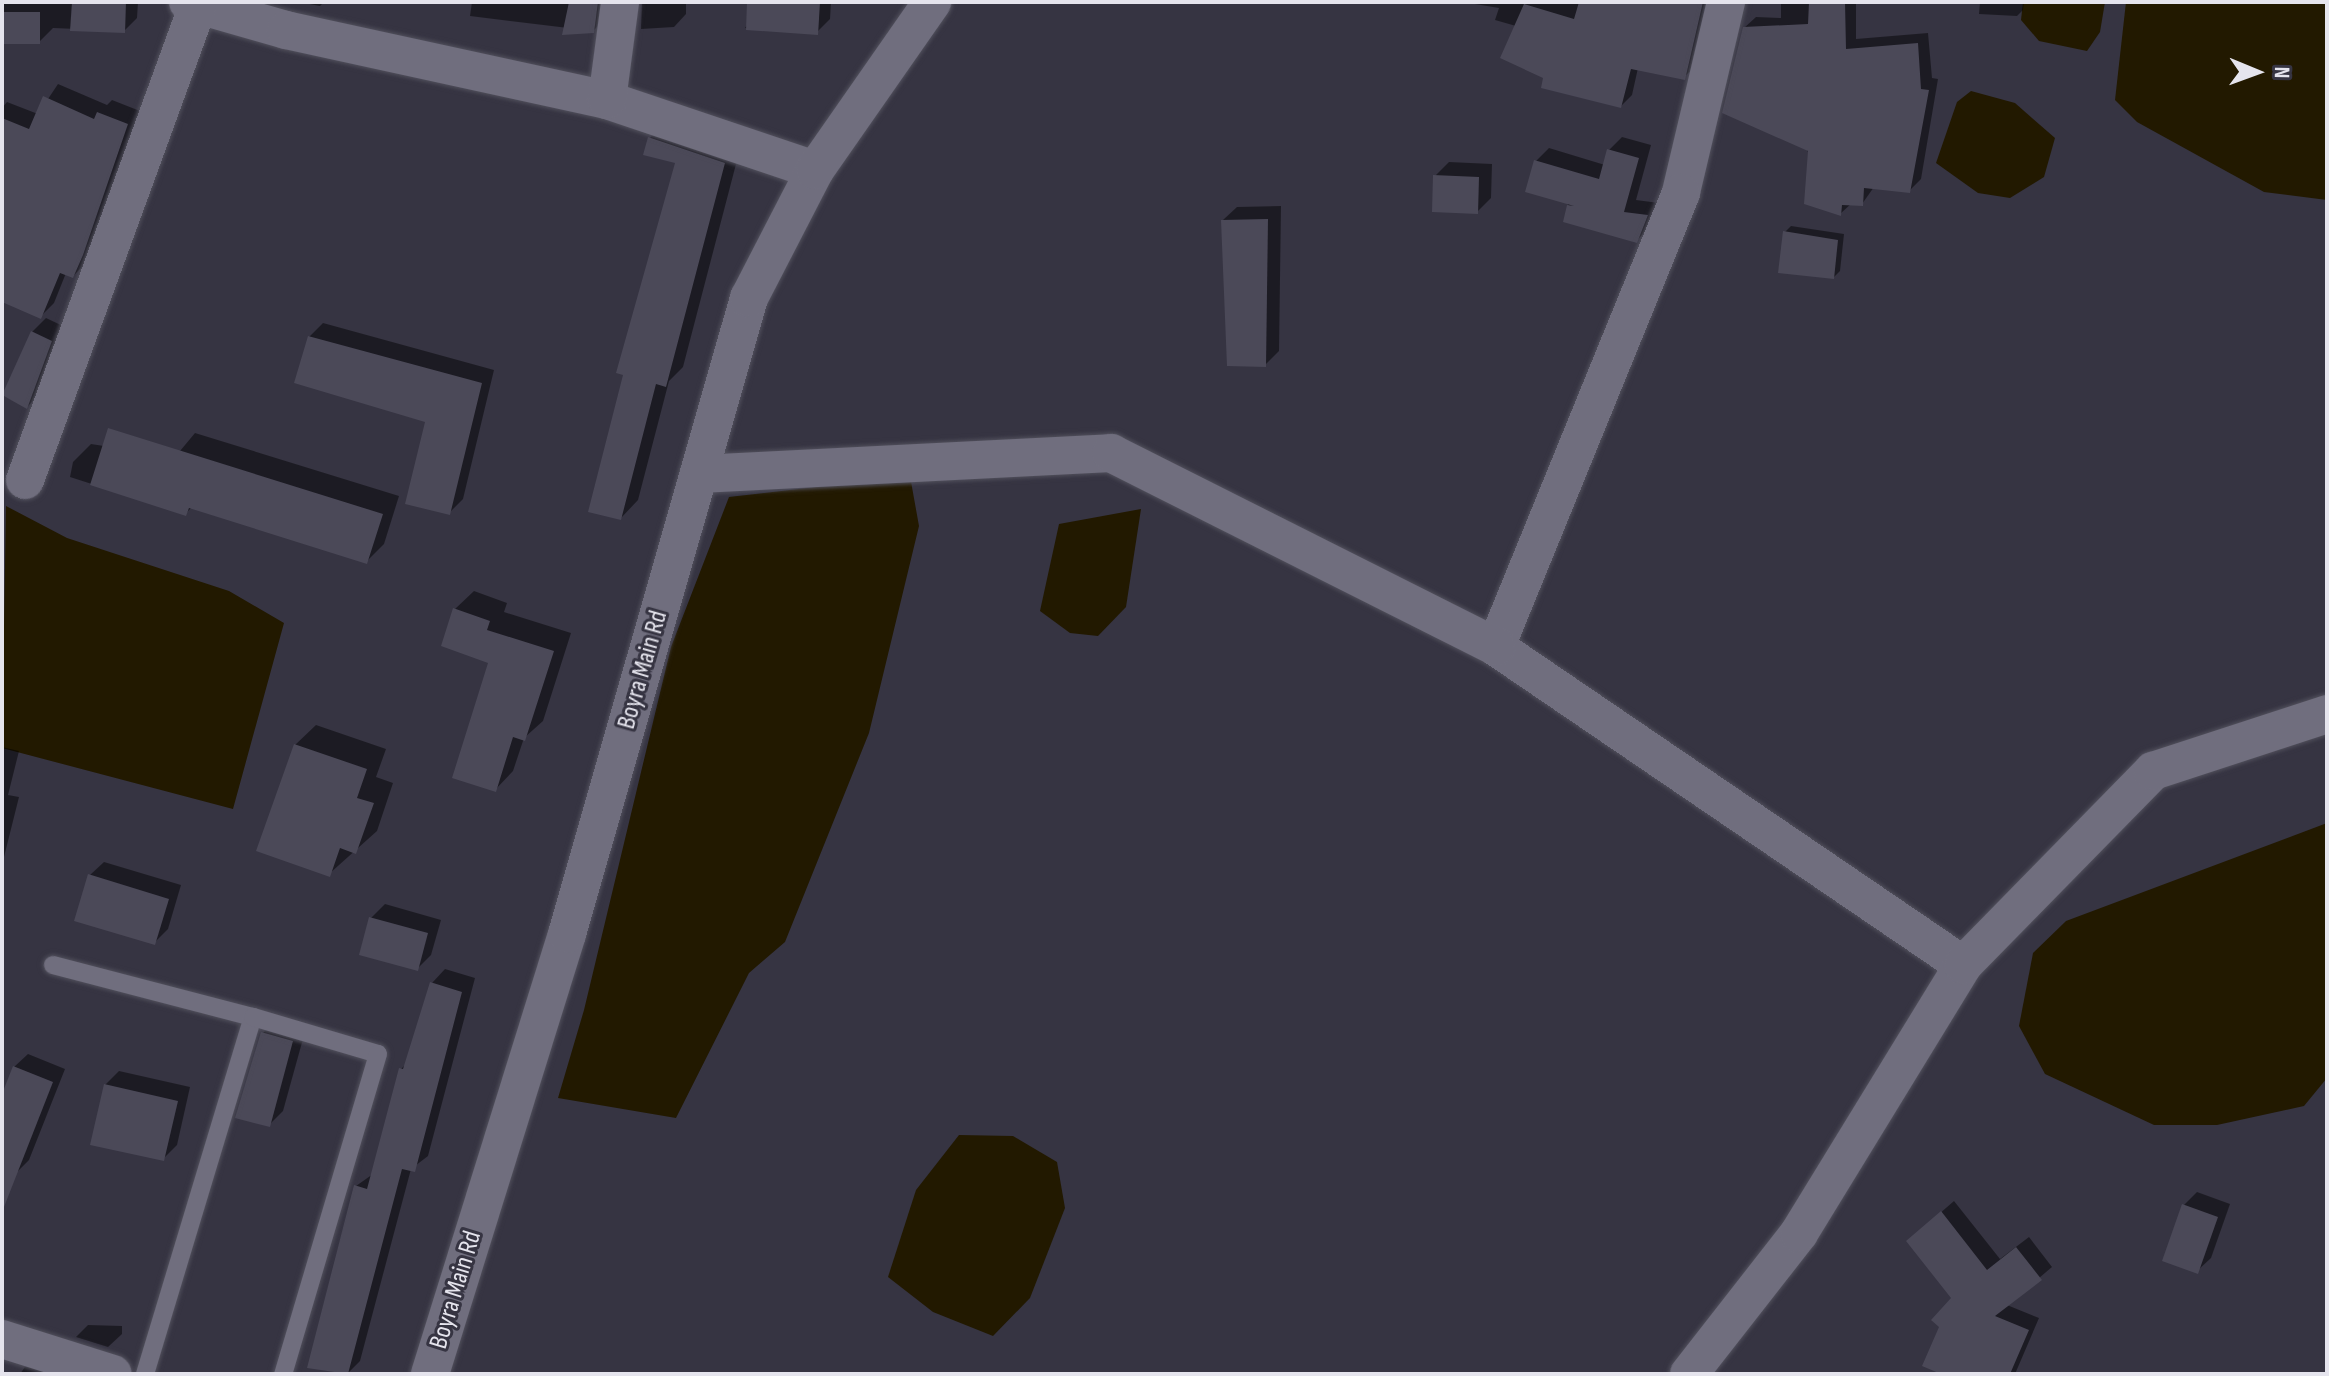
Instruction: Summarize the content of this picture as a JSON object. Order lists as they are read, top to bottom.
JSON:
{
  "streets": {
    "street": ["Boyra Main Rd"]
  },
  "north": "right"
}
